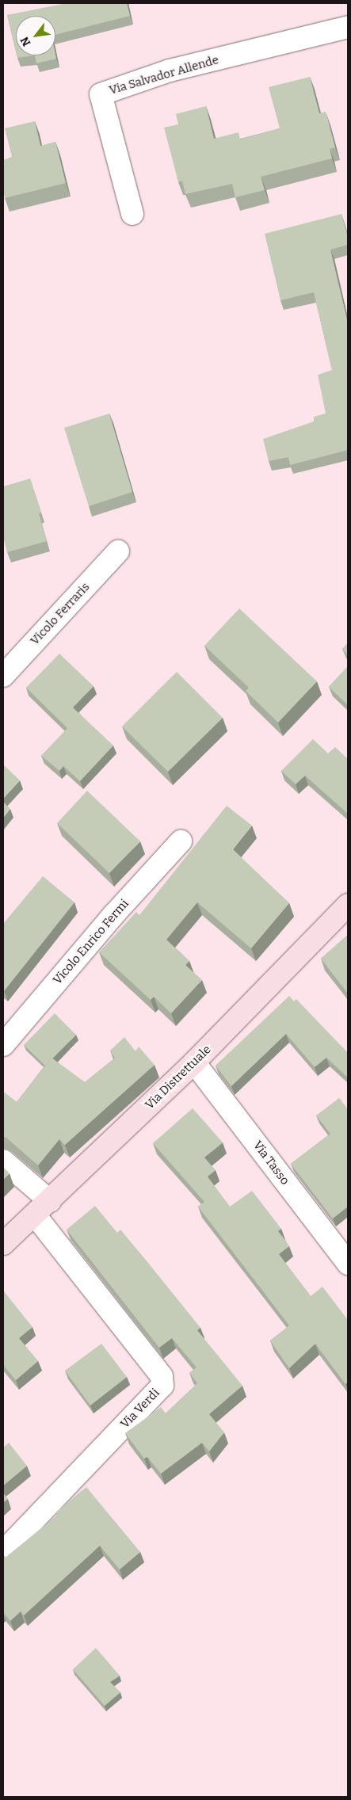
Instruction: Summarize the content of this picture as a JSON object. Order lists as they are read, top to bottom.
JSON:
{
  "streets": {
    "main road": ["Via Distrettuale"],
    "street": [
      "Via Salvador Allende",
      "Vicolo Ferraris",
      "Vicolo Enrico Fermi",
      "Via Tasso",
      "Via Verdi"
    ]
  },
  "crossings": [
    ["Via Distrettuale", "Via Tasso"],
    ["Via Distrettuale", "Via Verdi"]
  ],
  "north": "bottom left"
}
